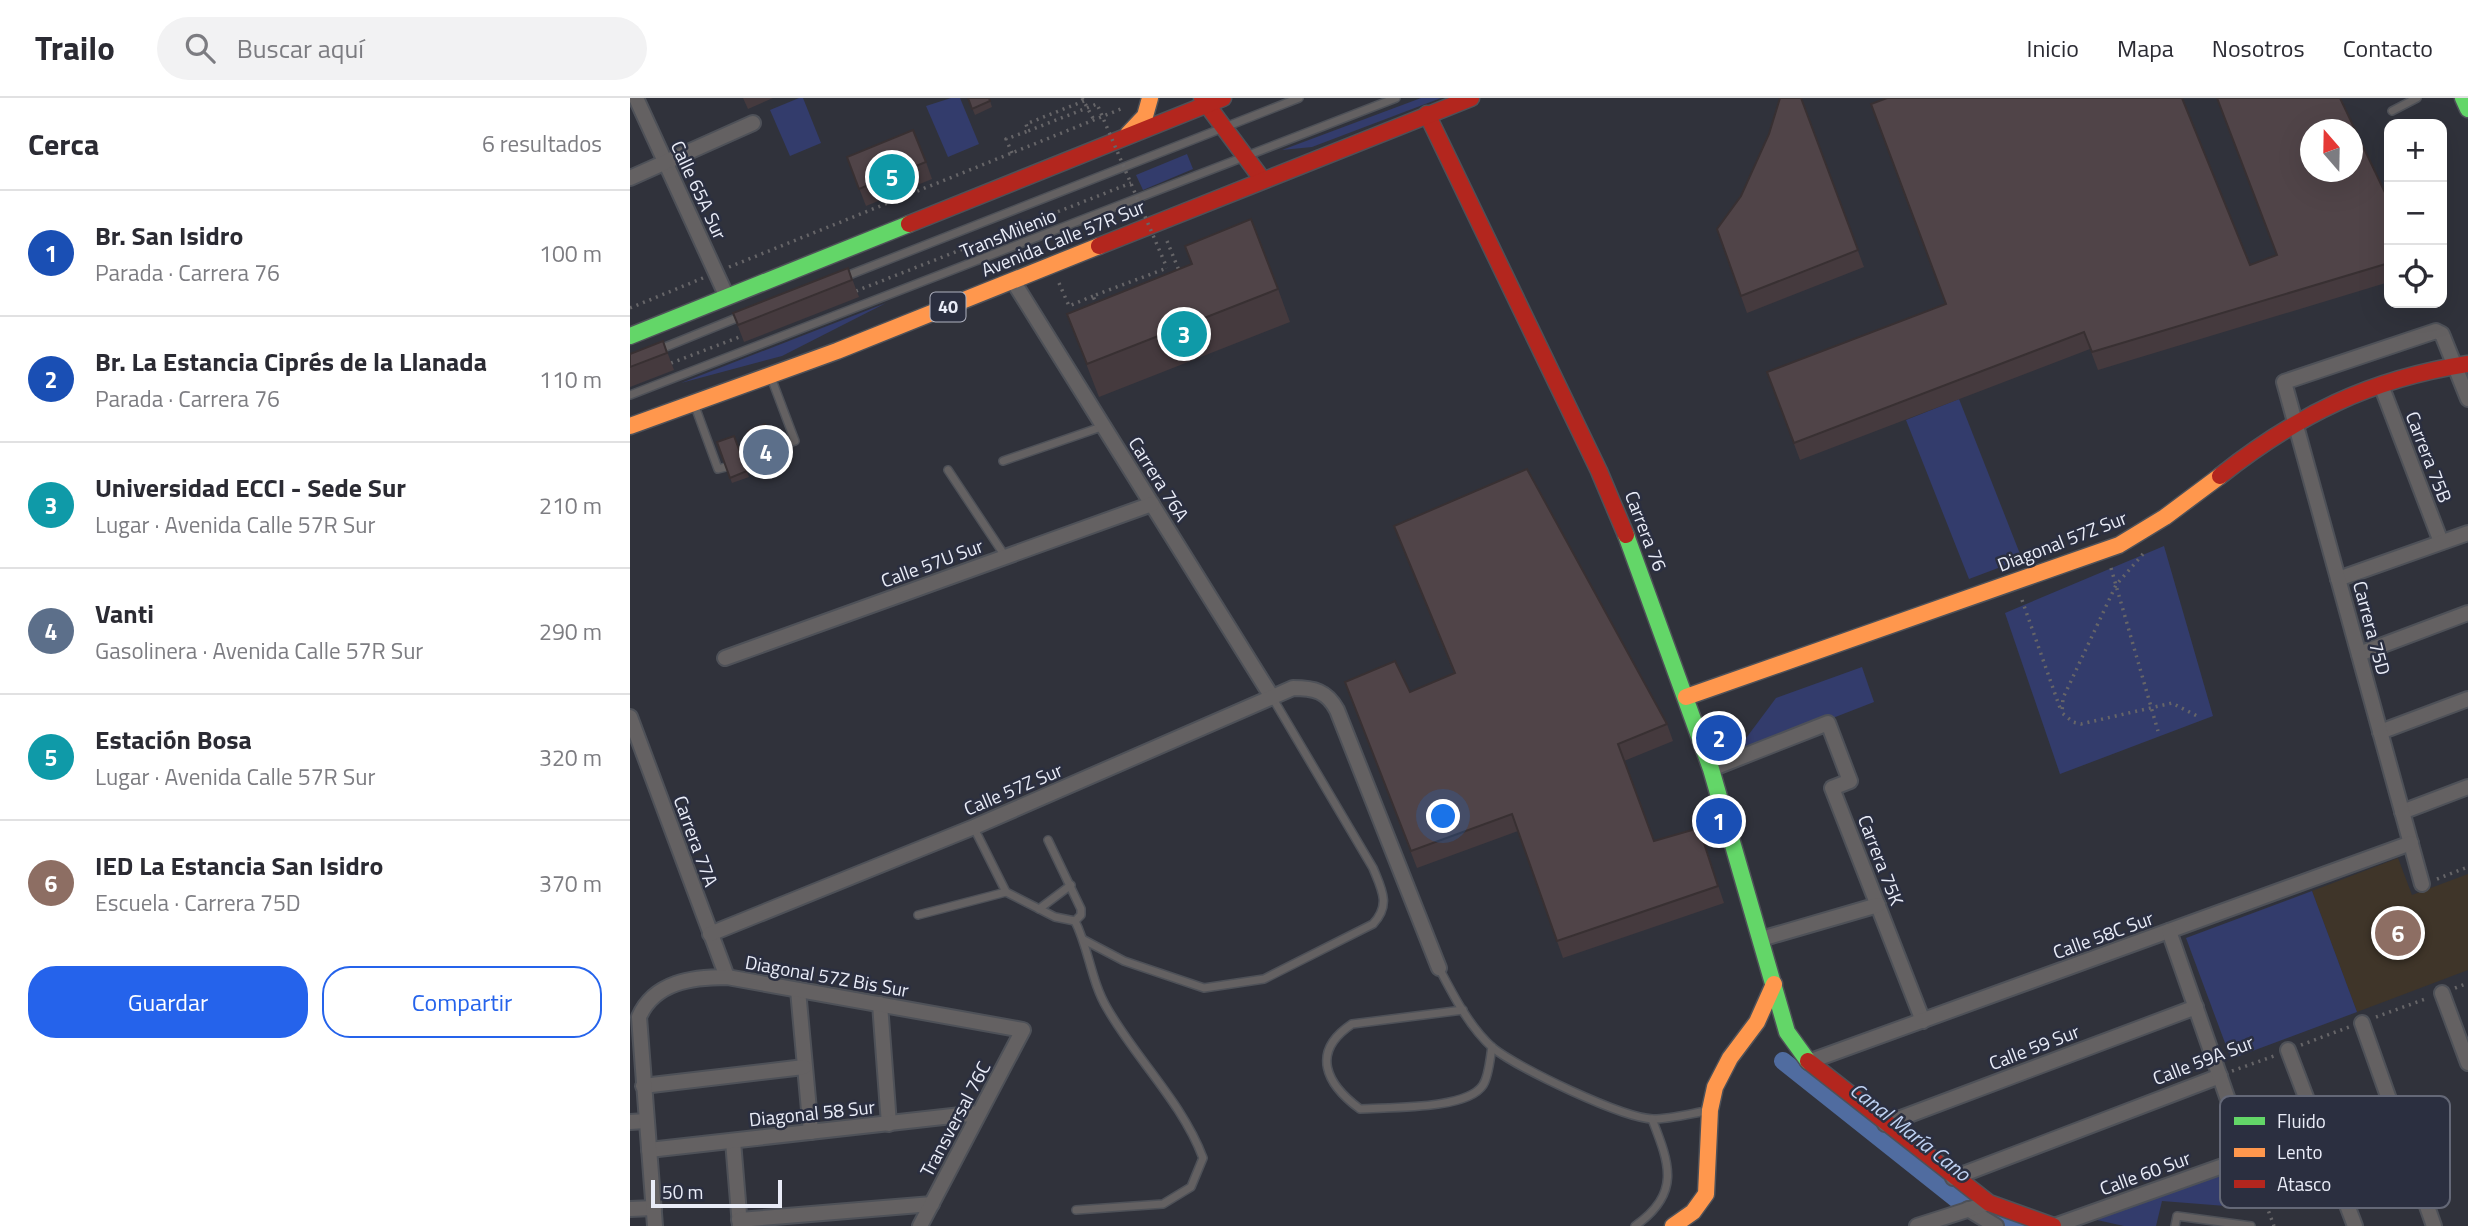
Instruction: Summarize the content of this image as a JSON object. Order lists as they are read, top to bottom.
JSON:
{
  "streets": {
    "main road": [
      "Avenida Calle 57R Sur",
      "40",
      "Carrera 76",
      "Diagonal 57Z Sur"
    ],
    "street": [
      "Calle 65A Sur",
      "Carrera 75B",
      "Carrera 76A",
      "Calle 57U Sur",
      "Carrera 75D",
      "Calle 57Z Sur",
      "Carrera 77A",
      "Carrera 75K",
      "Calle 58C Sur",
      "Diagonal 57Z Bis Sur",
      "Calle 59 Sur",
      "Calle 59A Sur",
      "Diagonal 58 Sur",
      "Transversal 76C",
      "Calle 60 Sur"
    ],
    "lane": ["TransMilenio"]
  },
  "crossings": [
    ["Avenida Calle 57R Sur", "Carrera 76A"],
    ["Avenida Calle 57R Sur", "Carrera 76"],
    ["Carrera 75B", "Diagonal 57Z Sur"],
    ["Carrera 76A", "Calle 57U Sur"],
    ["Carrera 76A", "Calle 57Z Sur"],
    ["Carrera 76", "Diagonal 57Z Sur"],
    ["Carrera 76", "Carrera 75K"],
    ["Carrera 76", "Calle 58C Sur"],
    ["Carrera 76", "Calle 59 Sur"],
    ["Carrera 76", "Calle 59A Sur"],
    ["Carrera 76", "Calle 60 Sur"],
    ["Diagonal 57Z Sur", "Carrera 75D"],
    ["Carrera 75D", "Calle 58C Sur"],
    ["Calle 57Z Sur", "Carrera 77A"],
    ["Carrera 77A", "Diagonal 57Z Bis Sur"],
    ["Carrera 75K", "Calle 58C Sur"],
    ["Diagonal 57Z Bis Sur", "Transversal 76C"],
    ["Diagonal 58 Sur", "Transversal 76C"]
  ],
  "water": ["Canal María Cano"],
  "legend": ["Fluido", "Lento", "Atasco"],
  "scale_bar": "50 m",
  "north": "top",
  "page": {
    "header": "Trailo",
    "search": "Buscar aquí",
    "nav": [
      "Inicio",
      "Mapa",
      "Nosotros",
      "Contacto"
    ],
    "heading": ["Cerca", "6 resultados"],
    "map_buttons": ["+", "−"],
    "pins": [
      "5",
      "3",
      "4",
      "2",
      "1",
      "6"
    ],
    "list": [
      {
        "mark": "1",
        "name": "Br. San Isidro",
        "note": "Parada · Carrera 76",
        "value": "100 m"
      },
      {
        "mark": "2",
        "name": "Br. La Estancia Ciprés de la Llanada",
        "note": "Parada · Carrera 76",
        "value": "110 m"
      },
      {
        "mark": "3",
        "name": "Universidad ECCI - Sede Sur",
        "note": "Lugar · Avenida Calle 57R Sur",
        "value": "210 m"
      },
      {
        "mark": "4",
        "name": "Vanti",
        "note": "Gasolinera · Avenida Calle 57R Sur",
        "value": "290 m"
      },
      {
        "mark": "5",
        "name": "Estación Bosa",
        "note": "Lugar · Avenida Calle 57R Sur",
        "value": "320 m"
      },
      {
        "mark": "6",
        "name": "IED La Estancia San Isidro",
        "note": "Escuela · Carrera 75D",
        "value": "370 m"
      }
    ],
    "buttons": ["Guardar", "Compartir"],
    "scale": "50 m"
  }
}
